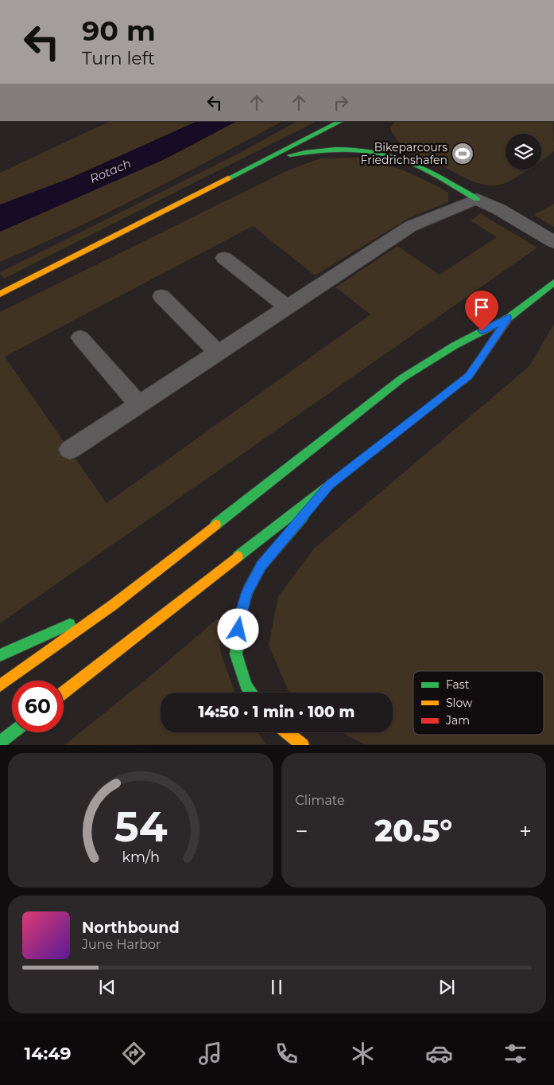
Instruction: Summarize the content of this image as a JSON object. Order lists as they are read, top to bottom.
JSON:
{
  "water": ["Rotach"],
  "places": {
    "sports": ["Bikeparcours Friedrichshafen"]
  },
  "legend": ["Fast", "Slow", "Jam"],
  "page": {
    "turn": ["90 m", "Turn left"],
    "limit": "60",
    "trip": "14:50 · 1 min · 100 m",
    "tile": "Climate",
    "heat": ["−", "20.5°", "+"],
    "song": ["Northbound", "June Harbor"],
    "tabs": "14:49",
    "gauge": ["54", "km/h"]
  }
}
